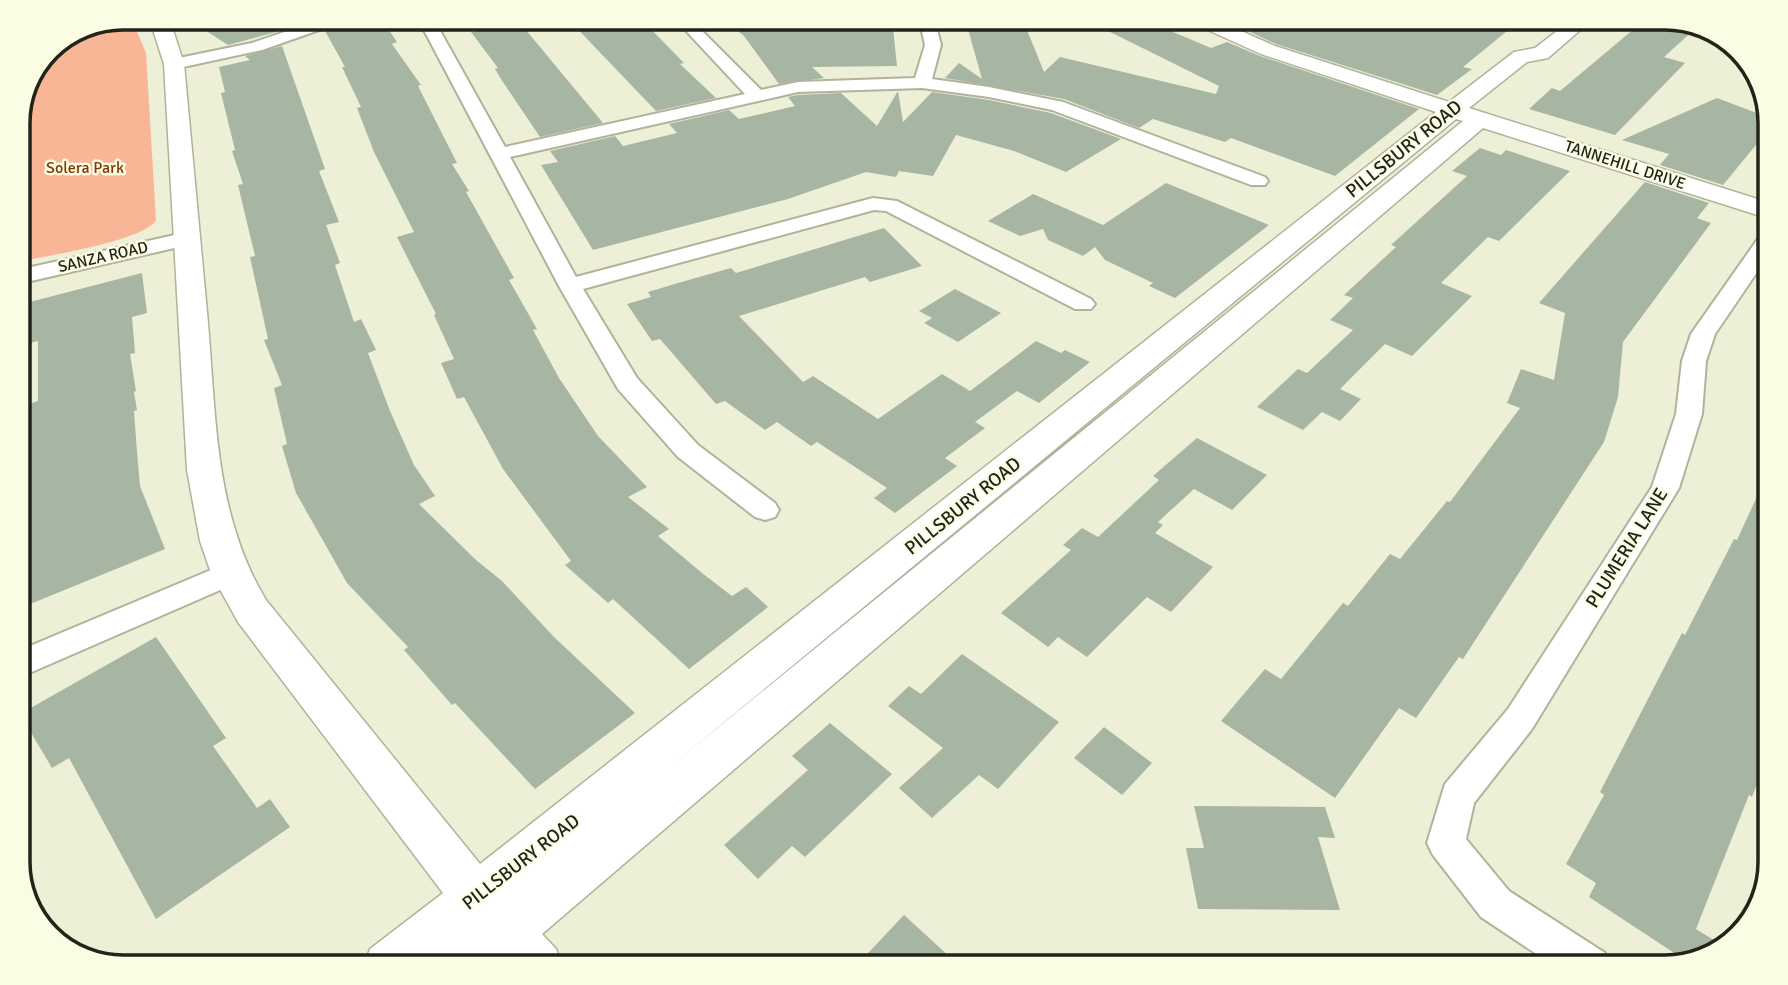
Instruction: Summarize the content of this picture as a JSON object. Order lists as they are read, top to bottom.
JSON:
{
  "streets": {
    "street": [
      "PILLSBURY ROAD",
      "TANNEHILL DRIVE",
      "SANZA ROAD",
      "PLUMERIA LANE"
    ]
  },
  "crossings": [
    ["PILLSBURY ROAD", "TANNEHILL DRIVE"]
  ],
  "parks": ["Solera Park"]
}
